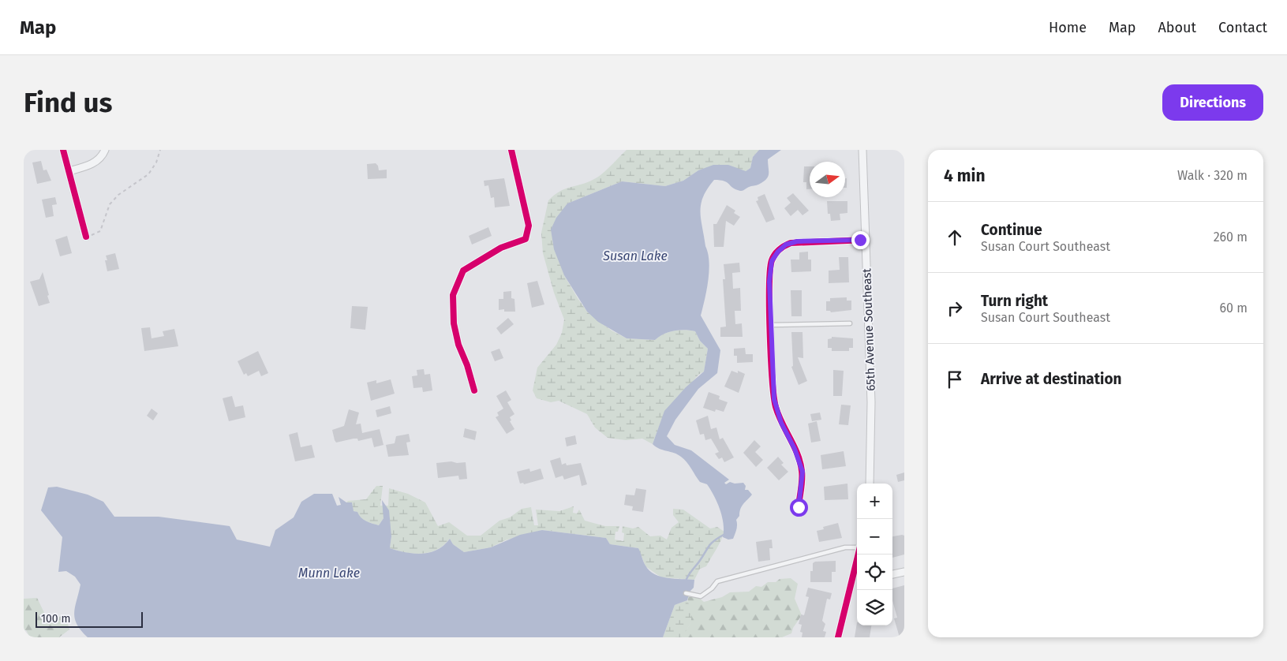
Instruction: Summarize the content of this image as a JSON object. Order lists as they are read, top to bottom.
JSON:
{
  "streets": {
    "street": ["65th Avenue Southeast"]
  },
  "water": ["Susan Lake", "Munn Lake"],
  "scale_bar": "100 m",
  "north": "right",
  "page": {
    "header": "Map",
    "nav": [
      "Home",
      "Map",
      "About",
      "Contact"
    ],
    "buttons": "Directions",
    "title": "Find us",
    "heading": ["4 min", "Walk · 320 m"],
    "list": [
      ["Continue", "Susan Court Southeast", "260 m"],
      ["Turn right", "Susan Court Southeast", "60 m"],
      "Arrive at destination"
    ],
    "map_buttons": ["+", "−"],
    "scale": "100 m"
  }
}
